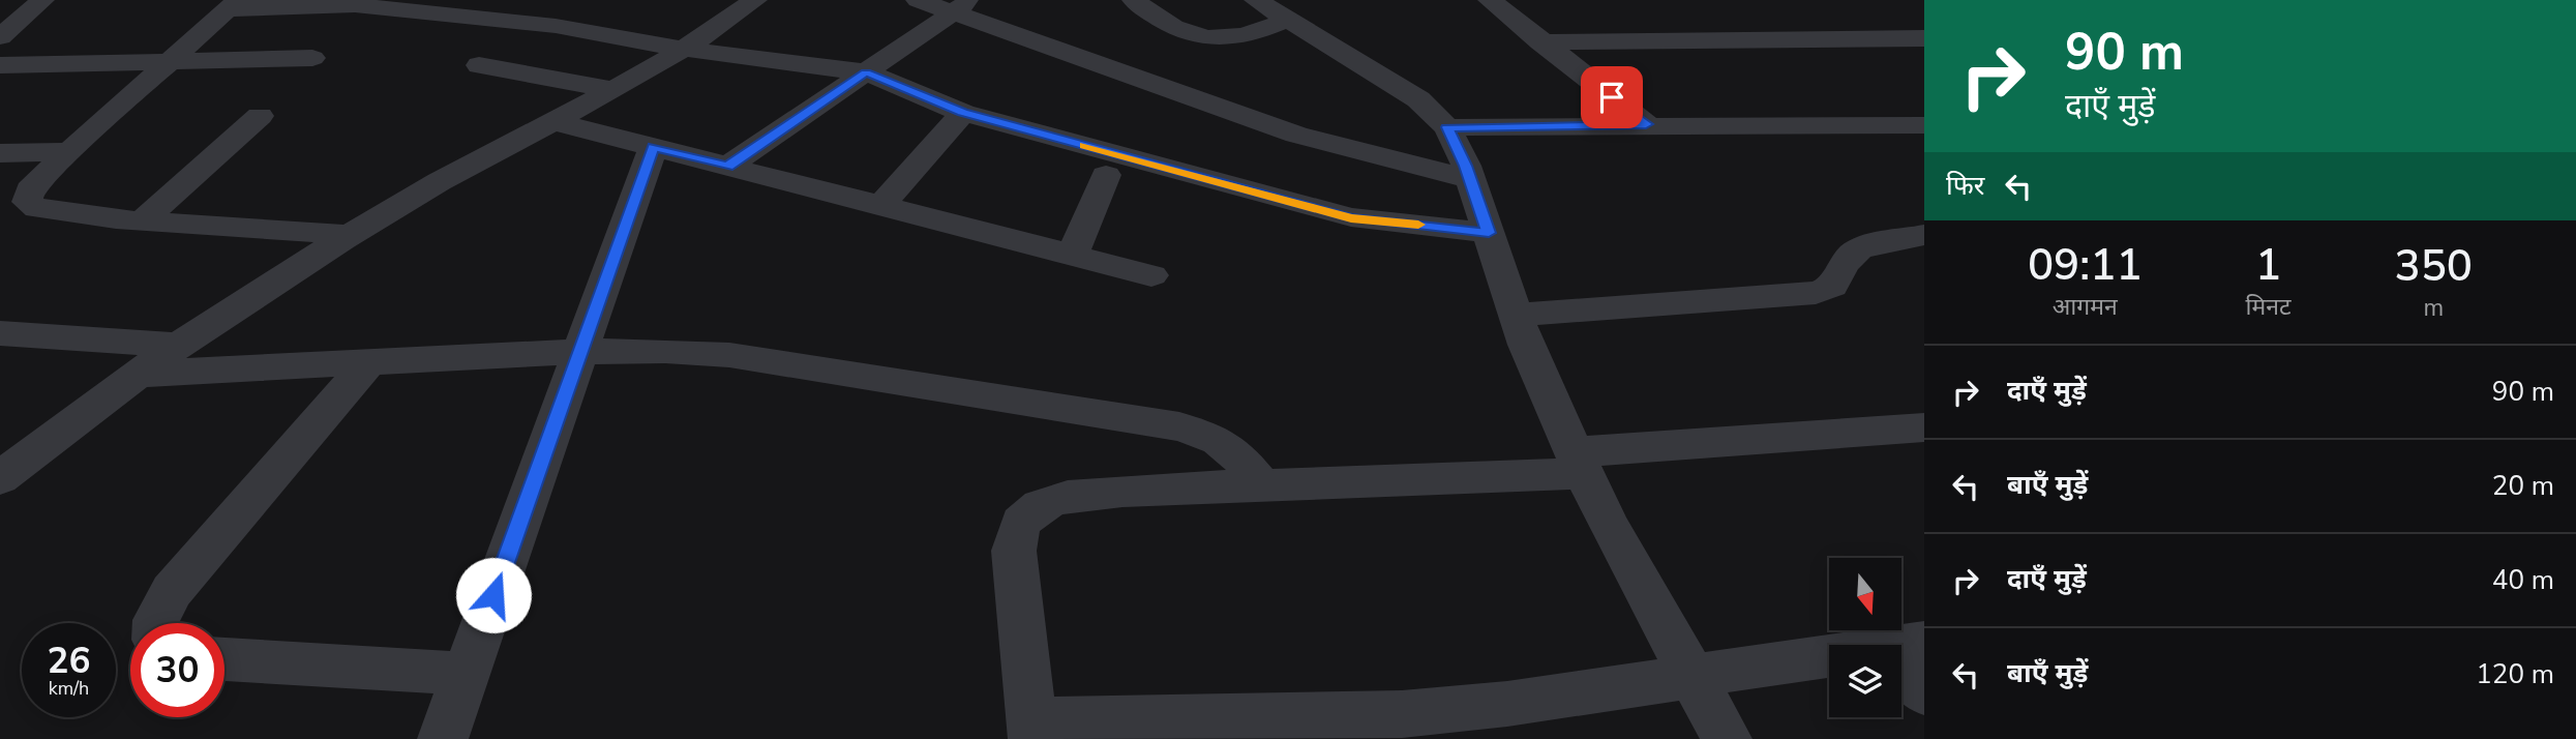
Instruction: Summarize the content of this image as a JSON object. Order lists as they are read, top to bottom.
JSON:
{
  "north": "bottom",
  "page": {
    "turn": ["90 m", "दाएँ मुड़ें"],
    "then": "फिर",
    "eta": [
      "09:11",
      "आगमन",
      "1",
      "मिनट",
      "350",
      "m"
    ],
    "list": [
      {
        "name": "दाएँ मुड़ें",
        "value": "90 m"
      },
      {
        "name": "बाएँ मुड़ें",
        "value": "20 m"
      },
      {
        "name": "दाएँ मुड़ें",
        "value": "40 m"
      },
      {
        "name": "बाएँ मुड़ें",
        "value": "120 m"
      }
    ],
    "speed": "26 km/h",
    "limit": "30"
  }
}
